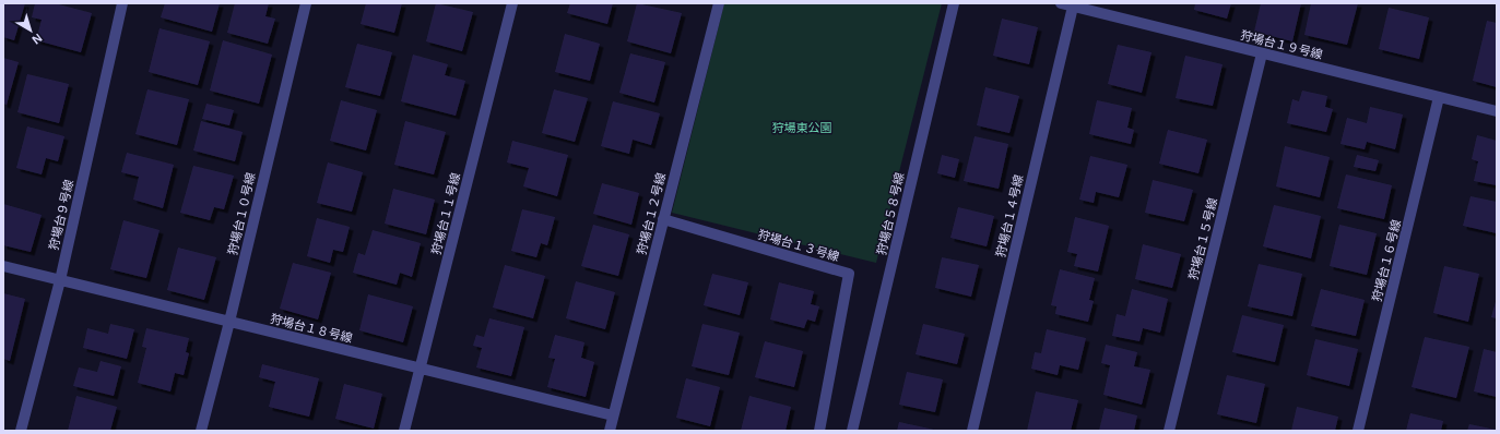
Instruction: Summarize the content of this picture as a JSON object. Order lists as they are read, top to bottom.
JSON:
{
  "streets": {
    "street": [
      "狩場台１９号線",
      "狩場台１０号線",
      "狩場台１１号線",
      "狩場台１２号線",
      "狩場台５８号線",
      "狩場台９号線",
      "狩場台１４号線",
      "狩場台１５号線",
      "狩場台１３号線",
      "狩場台１６号線",
      "狩場台１８号線"
    ]
  },
  "crossings": [
    ["狩場台１９号線", "狩場台１４号線"],
    ["狩場台１９号線", "狩場台１５号線"],
    ["狩場台１９号線", "狩場台１６号線"],
    ["狩場台１０号線", "狩場台１８号線"],
    ["狩場台１１号線", "狩場台１８号線"],
    ["狩場台１２号線", "狩場台１３号線"],
    ["狩場台１２号線", "狩場台１８号線"],
    ["狩場台９号線", "狩場台１８号線"]
  ],
  "parks": ["狩場東公園"],
  "north": "bottom right"
}
